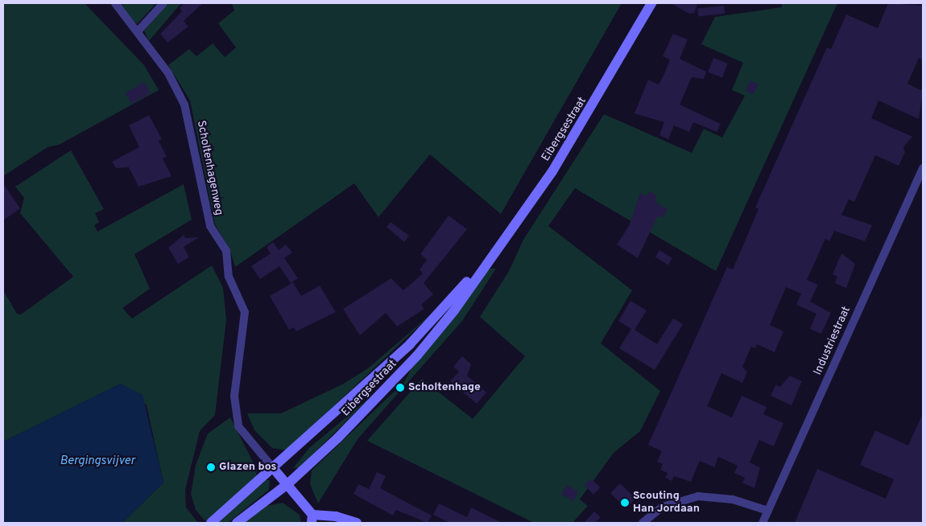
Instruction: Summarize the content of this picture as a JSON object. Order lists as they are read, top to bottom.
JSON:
{
  "streets": {
    "main road": ["Eibergsestraat"],
    "street": ["Scholtenhagenweg", "Industriestraat"]
  },
  "crossings": [
    ["Eibergsestraat", "Scholtenhagenweg"]
  ],
  "water": ["Bergingsvijver"],
  "places": ["Scholtenhage", "Glazen bos", "Scouting Han Jordaan"]
}
